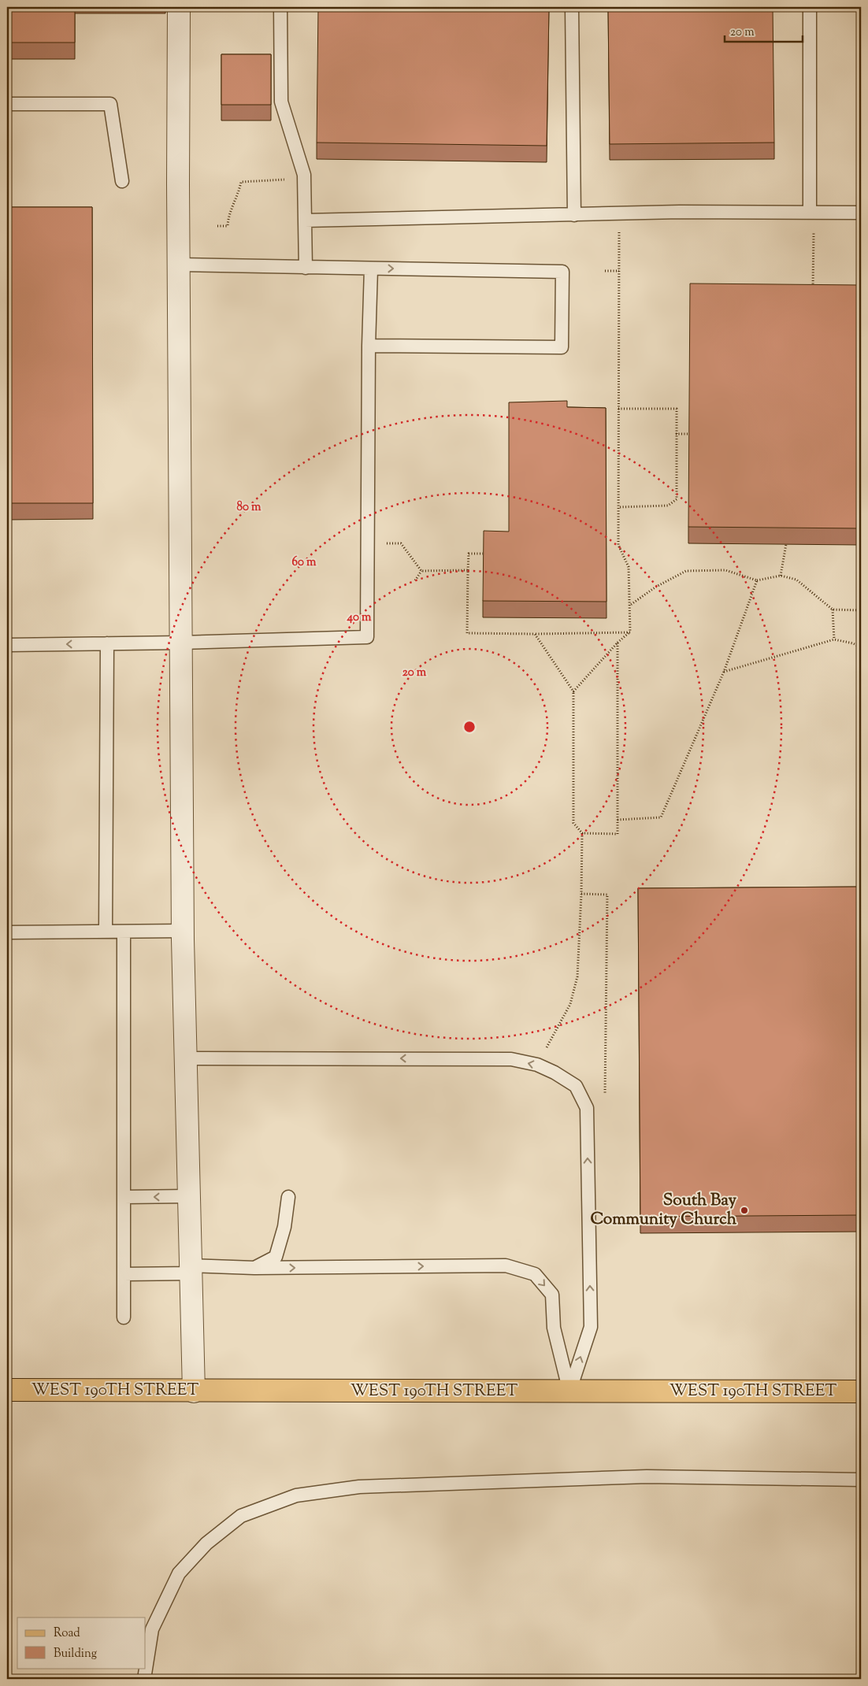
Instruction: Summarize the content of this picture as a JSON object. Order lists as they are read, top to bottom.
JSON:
{
  "streets": {
    "main road": ["WEST 190TH STREET"]
  },
  "places": ["South Bay Community Church"],
  "legend": ["Road", "Building"],
  "scale_bar": "20 m",
  "rings": [
    "80 m",
    "60 m",
    "40 m",
    "20 m"
  ]
}
